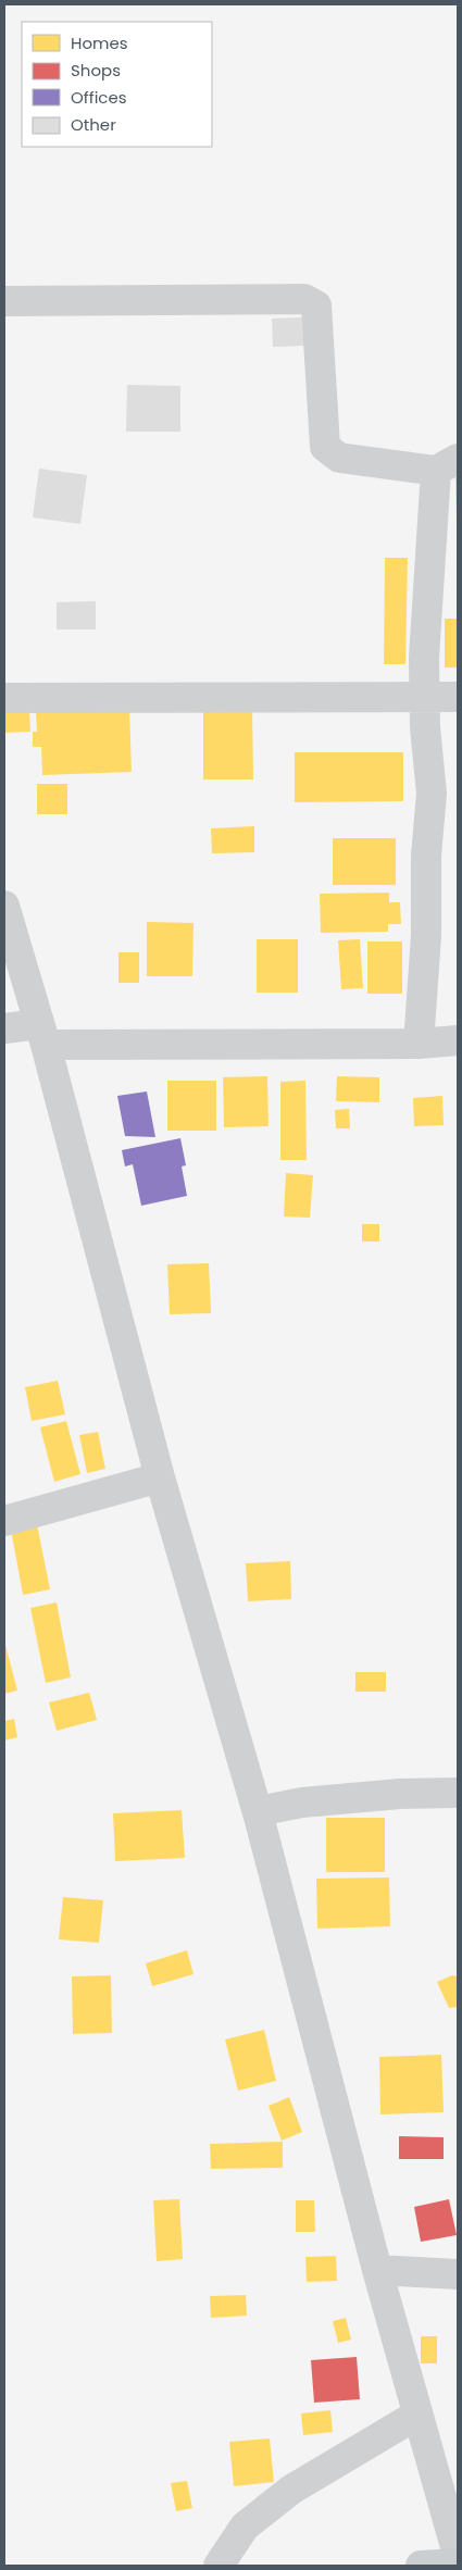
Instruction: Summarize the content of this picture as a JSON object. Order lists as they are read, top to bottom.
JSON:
{
  "legend": [
    "Homes",
    "Shops",
    "Offices",
    "Other"
  ]
}
